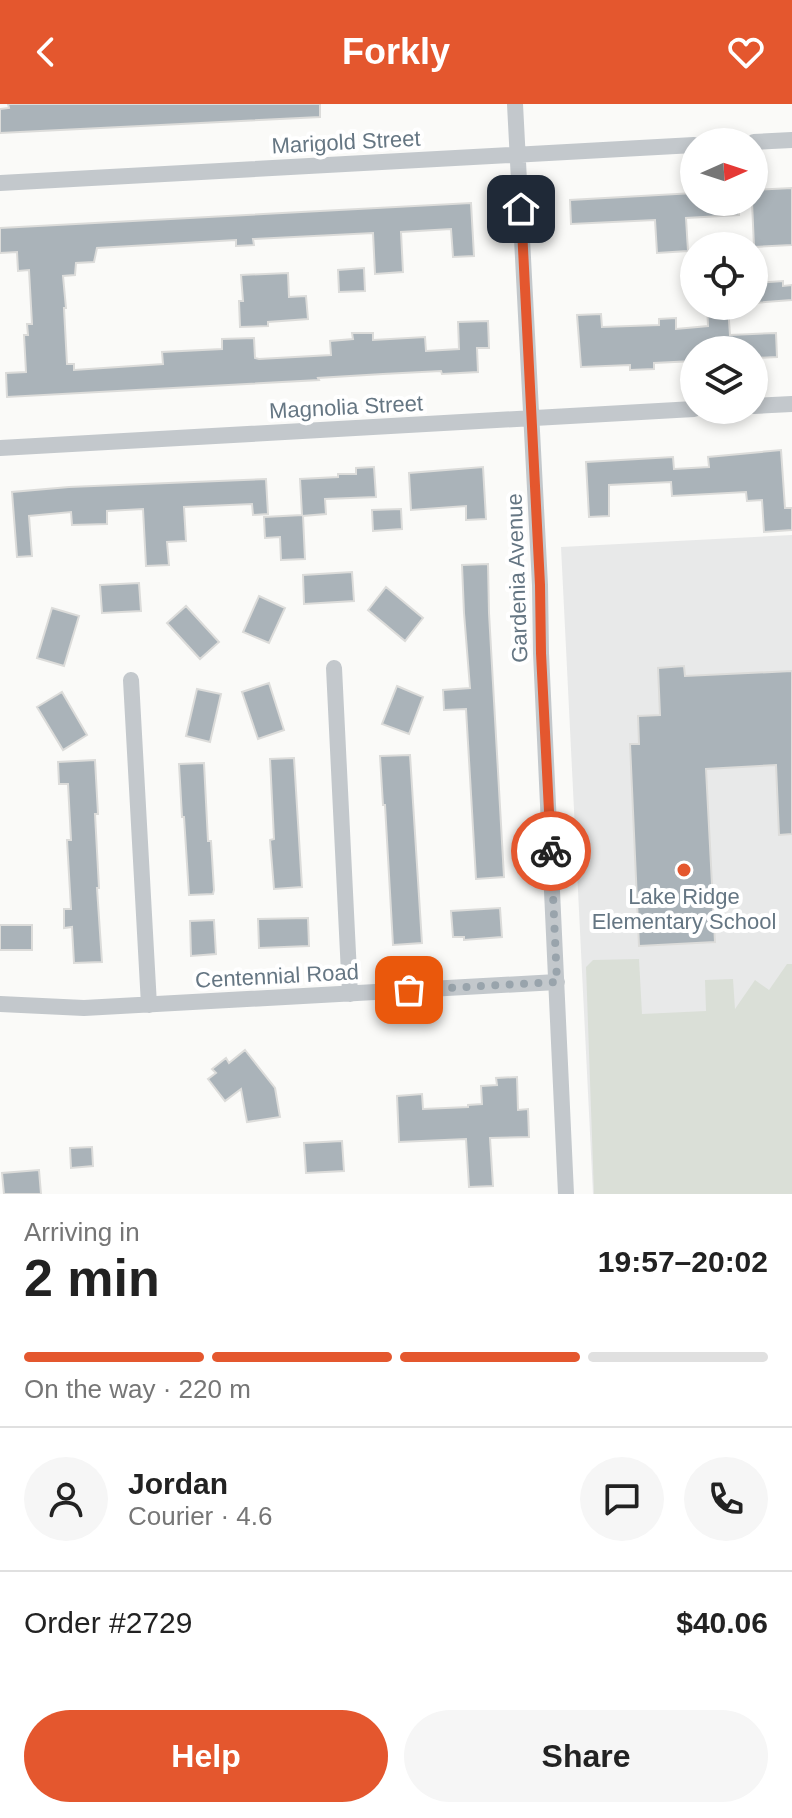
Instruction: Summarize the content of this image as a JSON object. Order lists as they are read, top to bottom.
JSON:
{
  "streets": {
    "street": [
      "Marigold Street",
      "Magnolia Street",
      "Gardenia Avenue",
      "Centennial Road"
    ]
  },
  "crossings": [
    ["Marigold Street", "Gardenia Avenue"],
    ["Magnolia Street", "Gardenia Avenue"],
    ["Gardenia Avenue", "Centennial Road"]
  ],
  "places": ["Lake Ridge Elementary School"],
  "north": "right",
  "page": {
    "header": "Forkly",
    "heading": ["2 min", "Arriving in", "19:57–20:02"],
    "panel": [
      "Jordan",
      "Courier · 4.6",
      "Order #2729",
      "$40.06"
    ],
    "bar": "On the way · 220 m",
    "buttons": ["Help", "Share"]
  }
}
